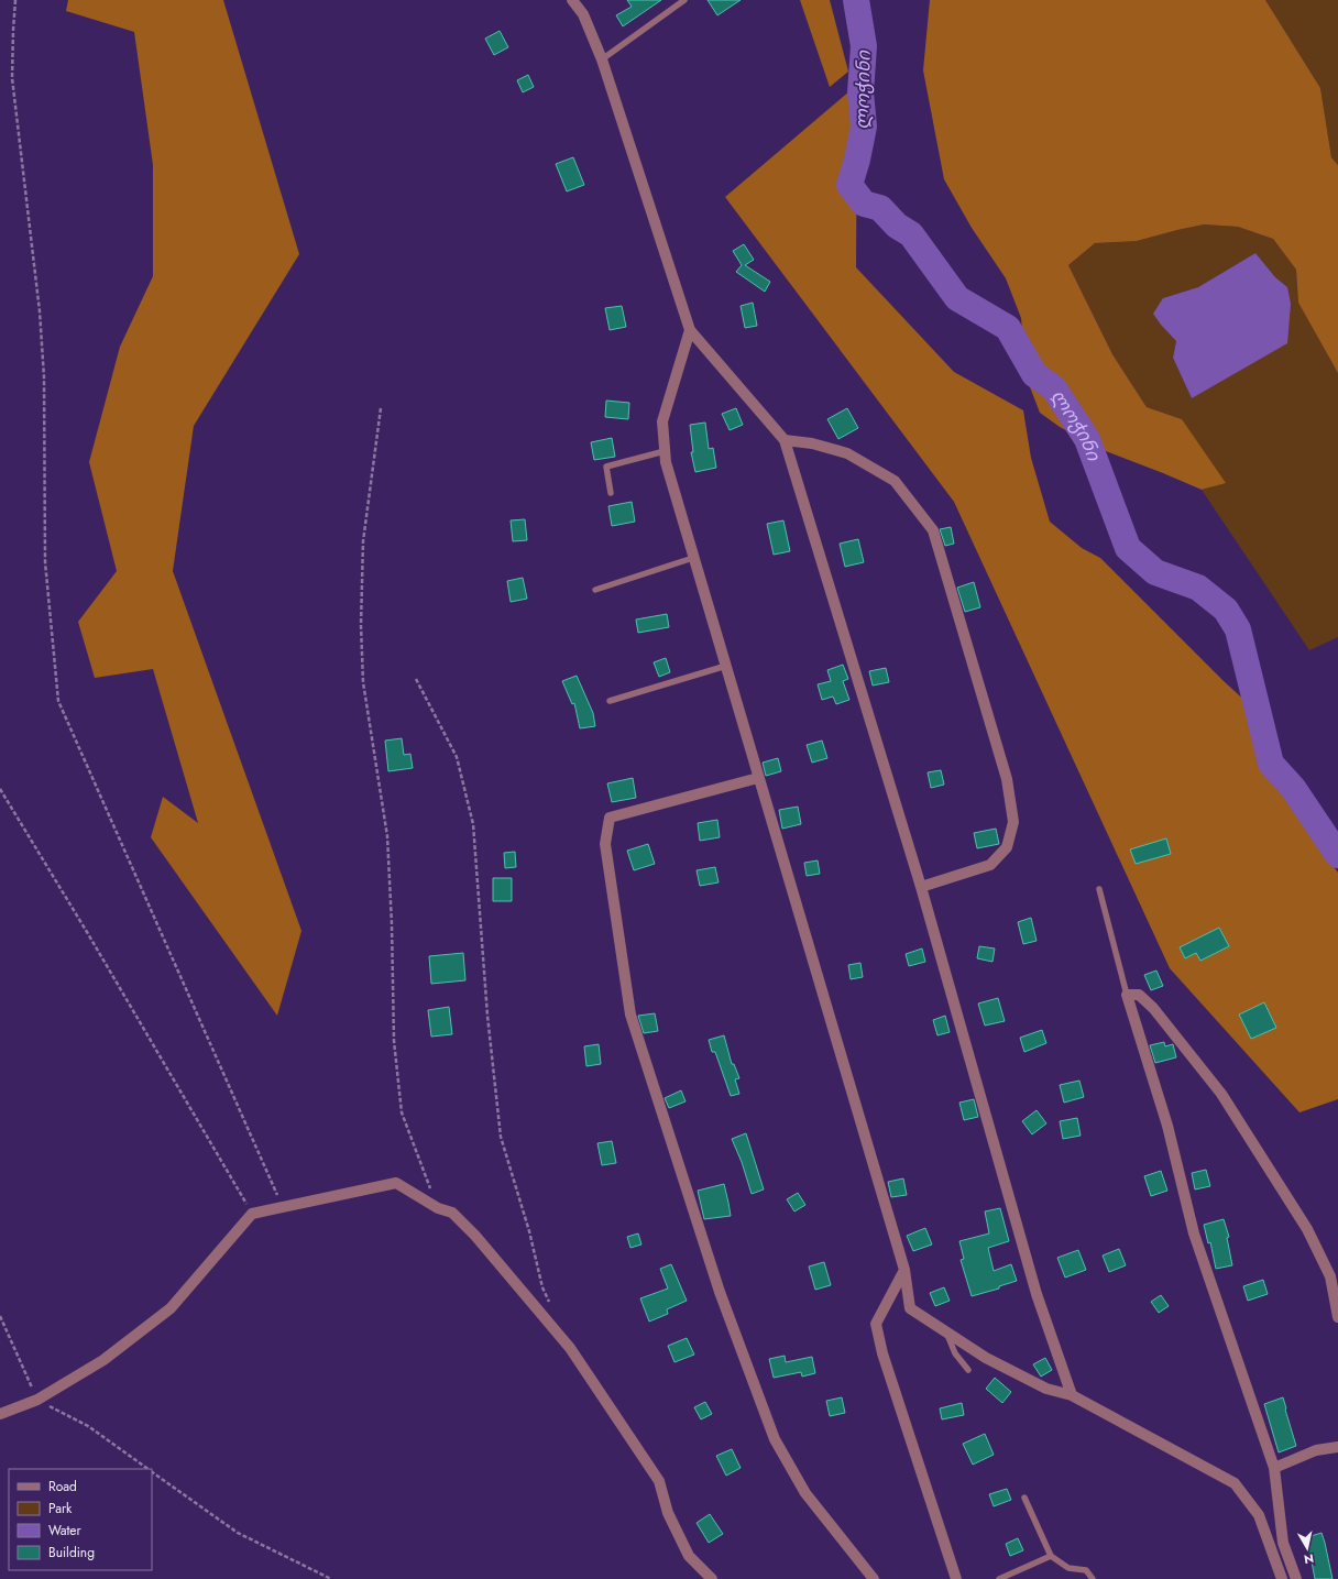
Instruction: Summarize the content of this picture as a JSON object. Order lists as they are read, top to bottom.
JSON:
{
  "water": ["ლოჭინი"],
  "legend": [
    "Road",
    "Park",
    "Water",
    "Building"
  ],
  "north": "bottom"
}
